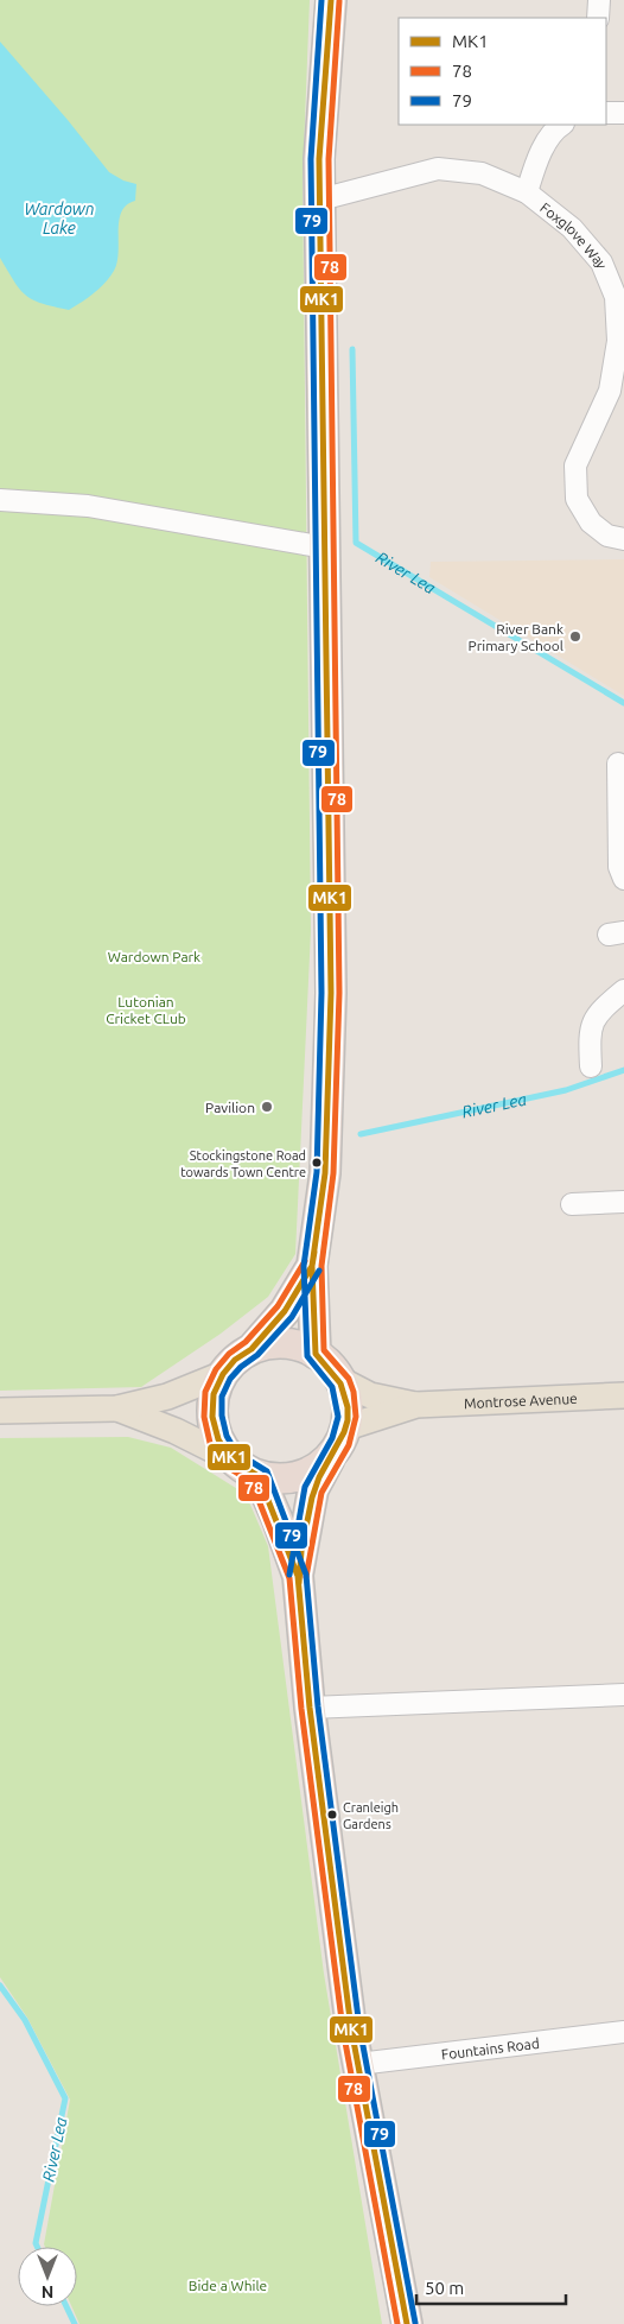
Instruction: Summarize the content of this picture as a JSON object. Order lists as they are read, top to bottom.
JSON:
{
  "streets": {
    "main road": ["Montrose Avenue"],
    "street": ["Foxglove Way", "Fountains Road"]
  },
  "water": ["Wardown Lake", "River Lea"],
  "parks": ["Wardown Park", "Lutonian Cricket CLub", "Bide a While"],
  "places": [
    "River Bank Primary School",
    "Pavilion",
    "Stockingstone Road towards Town Centre",
    "Cranleigh Gardens"
  ],
  "lines": ["transit line MK1", "transit line 79", "transit line 78"],
  "legend": ["MK1", "78", "79"],
  "scale_bar": "50 m",
  "north": "bottom"
}
